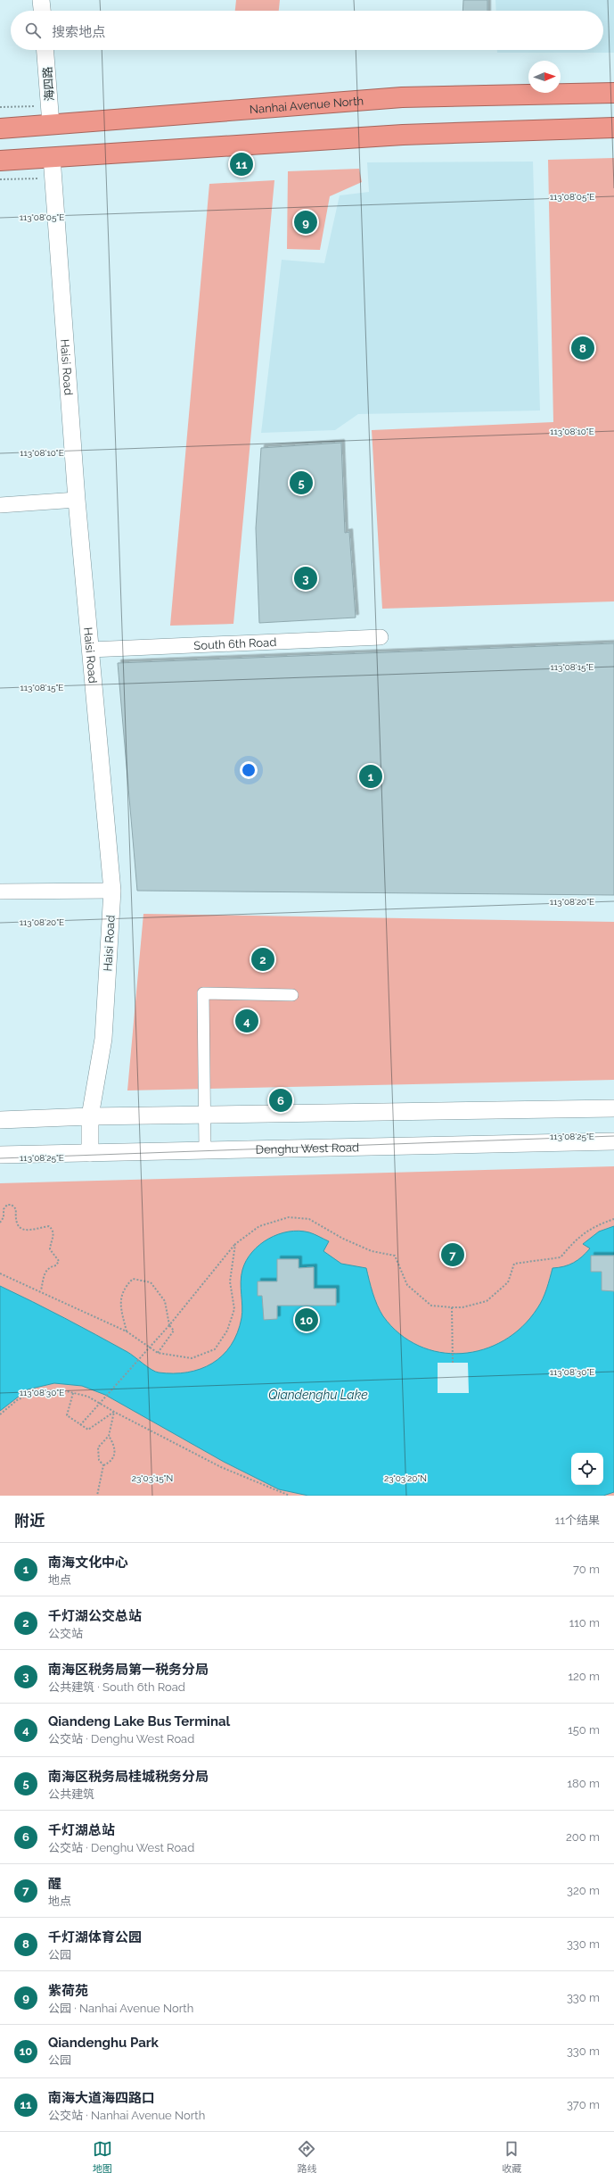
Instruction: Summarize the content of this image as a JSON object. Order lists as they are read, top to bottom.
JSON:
{
  "streets": {
    "highway": ["Nanhai Avenue North"],
    "main road": ["海四路", "Haisi Road", "Denghu West Road"],
    "street": ["South 6th Road"]
  },
  "crossings": [
    ["海四路", "Nanhai Avenue North"],
    ["Haisi Road", "South 6th Road"],
    ["Haisi Road", "Denghu West Road"]
  ],
  "water": ["Qiandenghu Lake"],
  "north": "right",
  "page": {
    "search": "搜索地点",
    "pins": [
      "11",
      "9",
      "8",
      "5",
      "3",
      "1",
      "2",
      "4",
      "6",
      "7",
      "10"
    ],
    "heading": ["附近", "11个结果"],
    "list": [
      {
        "mark": "1",
        "name": "南海文化中心",
        "note": "地点",
        "value": "70 m"
      },
      {
        "mark": "2",
        "name": "千灯湖公交总站",
        "note": "公交站",
        "value": "110 m"
      },
      {
        "mark": "3",
        "name": "南海区税务局第一税务分局",
        "note": "公共建筑 · South 6th Road",
        "value": "120 m"
      },
      {
        "mark": "4",
        "name": "Qiandeng Lake Bus Terminal",
        "note": "公交站 · Denghu West Road",
        "value": "150 m"
      },
      {
        "mark": "5",
        "name": "南海区税务局桂城税务分局",
        "note": "公共建筑",
        "value": "180 m"
      },
      {
        "mark": "6",
        "name": "千灯湖总站",
        "note": "公交站 · Denghu West Road",
        "value": "200 m"
      },
      {
        "mark": "7",
        "name": "醒",
        "note": "地点",
        "value": "320 m"
      },
      {
        "mark": "8",
        "name": "千灯湖体育公园",
        "note": "公园",
        "value": "330 m"
      },
      {
        "mark": "9",
        "name": "紫荷苑",
        "note": "公园 · Nanhai Avenue North",
        "value": "330 m"
      },
      {
        "mark": "10",
        "name": "Qiandenghu Park",
        "note": "公园",
        "value": "330 m"
      },
      {
        "mark": "11",
        "name": "南海大道海四路口",
        "note": "公交站 · Nanhai Avenue North",
        "value": "370 m"
      }
    ],
    "nav": ["地图", "路线", "收藏"]
  },
  "coordinates": [
    "113°08'05\"E",
    "113°08'10\"E",
    "113°08'15\"E",
    "113°08'20\"E",
    "113°08'25\"E",
    "113°08'30\"E",
    "23°03'15\"N",
    "23°03'20\"N"
  ]
}
